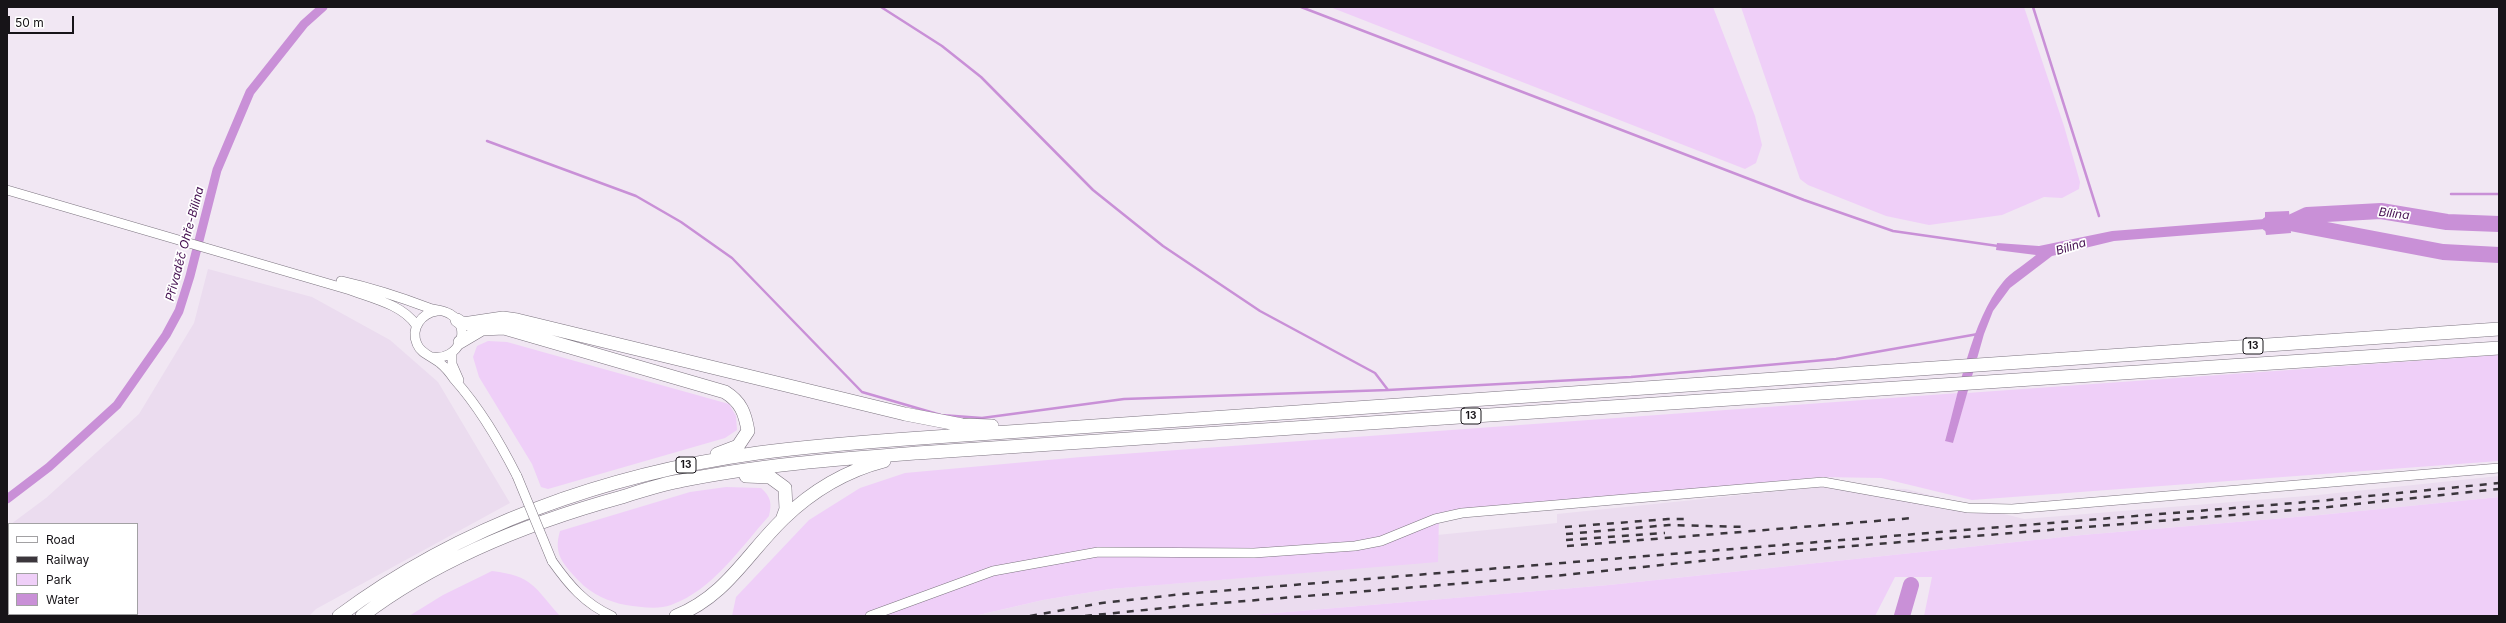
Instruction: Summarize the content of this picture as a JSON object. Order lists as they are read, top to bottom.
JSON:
{
  "streets": {
    "highway": ["13"]
  },
  "water": ["Bílina", "Přivaděč Ohře-Bílina"],
  "legend": [
    "Road",
    "Railway",
    "Park",
    "Water"
  ],
  "scale_bar": "50 m"
}
